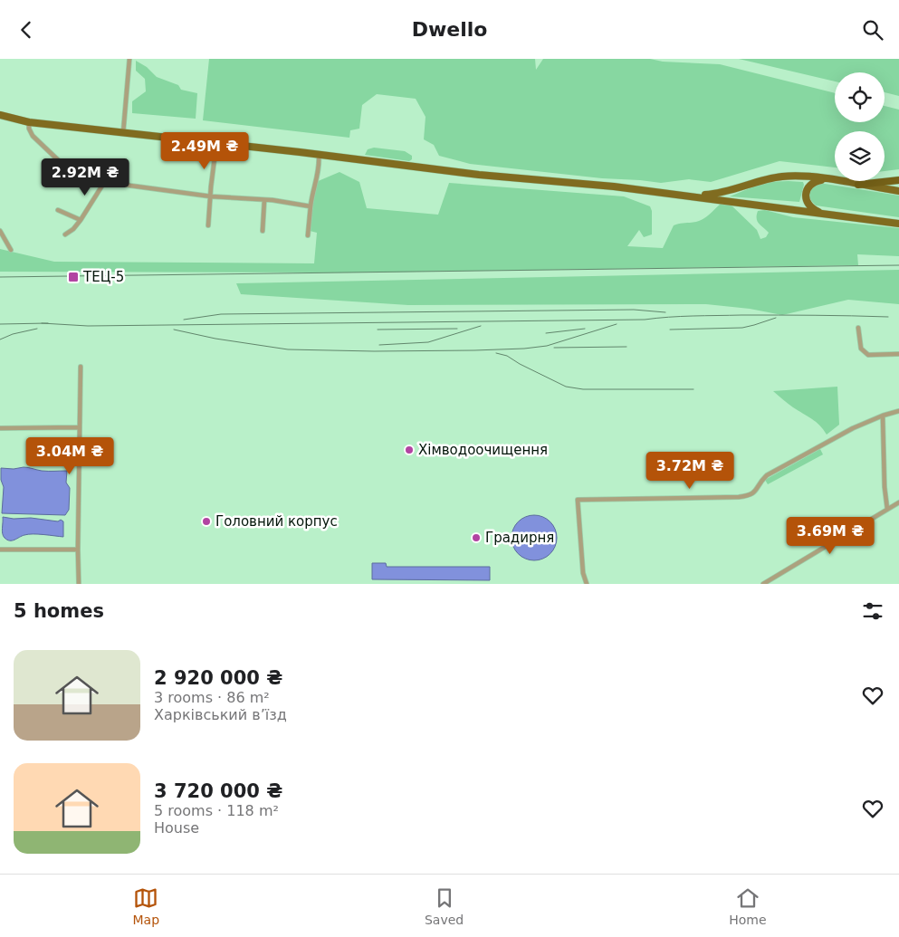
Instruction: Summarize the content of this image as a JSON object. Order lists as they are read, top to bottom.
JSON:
{
  "places": {
    "transit": ["ТЕЦ-5"],
    "other": ["Хімводоочищення", "Головний корпус", "Градирня"]
  },
  "page": {
    "header": "Dwello",
    "price": [
      "2.49M ₴",
      "2.92M ₴",
      "3.04M ₴",
      "3.72M ₴",
      "3.69M ₴"
    ],
    "heading": "5 homes",
    "list": [
      {
        "name": "2 920 000 ₴",
        "note": "3 rooms · 86 m² · Харківський в’їзд"
      },
      {
        "name": "3 720 000 ₴",
        "note": "5 rooms · 118 m² · House"
      }
    ],
    "tabs": ["Map", "Saved", "Home"]
  }
}
